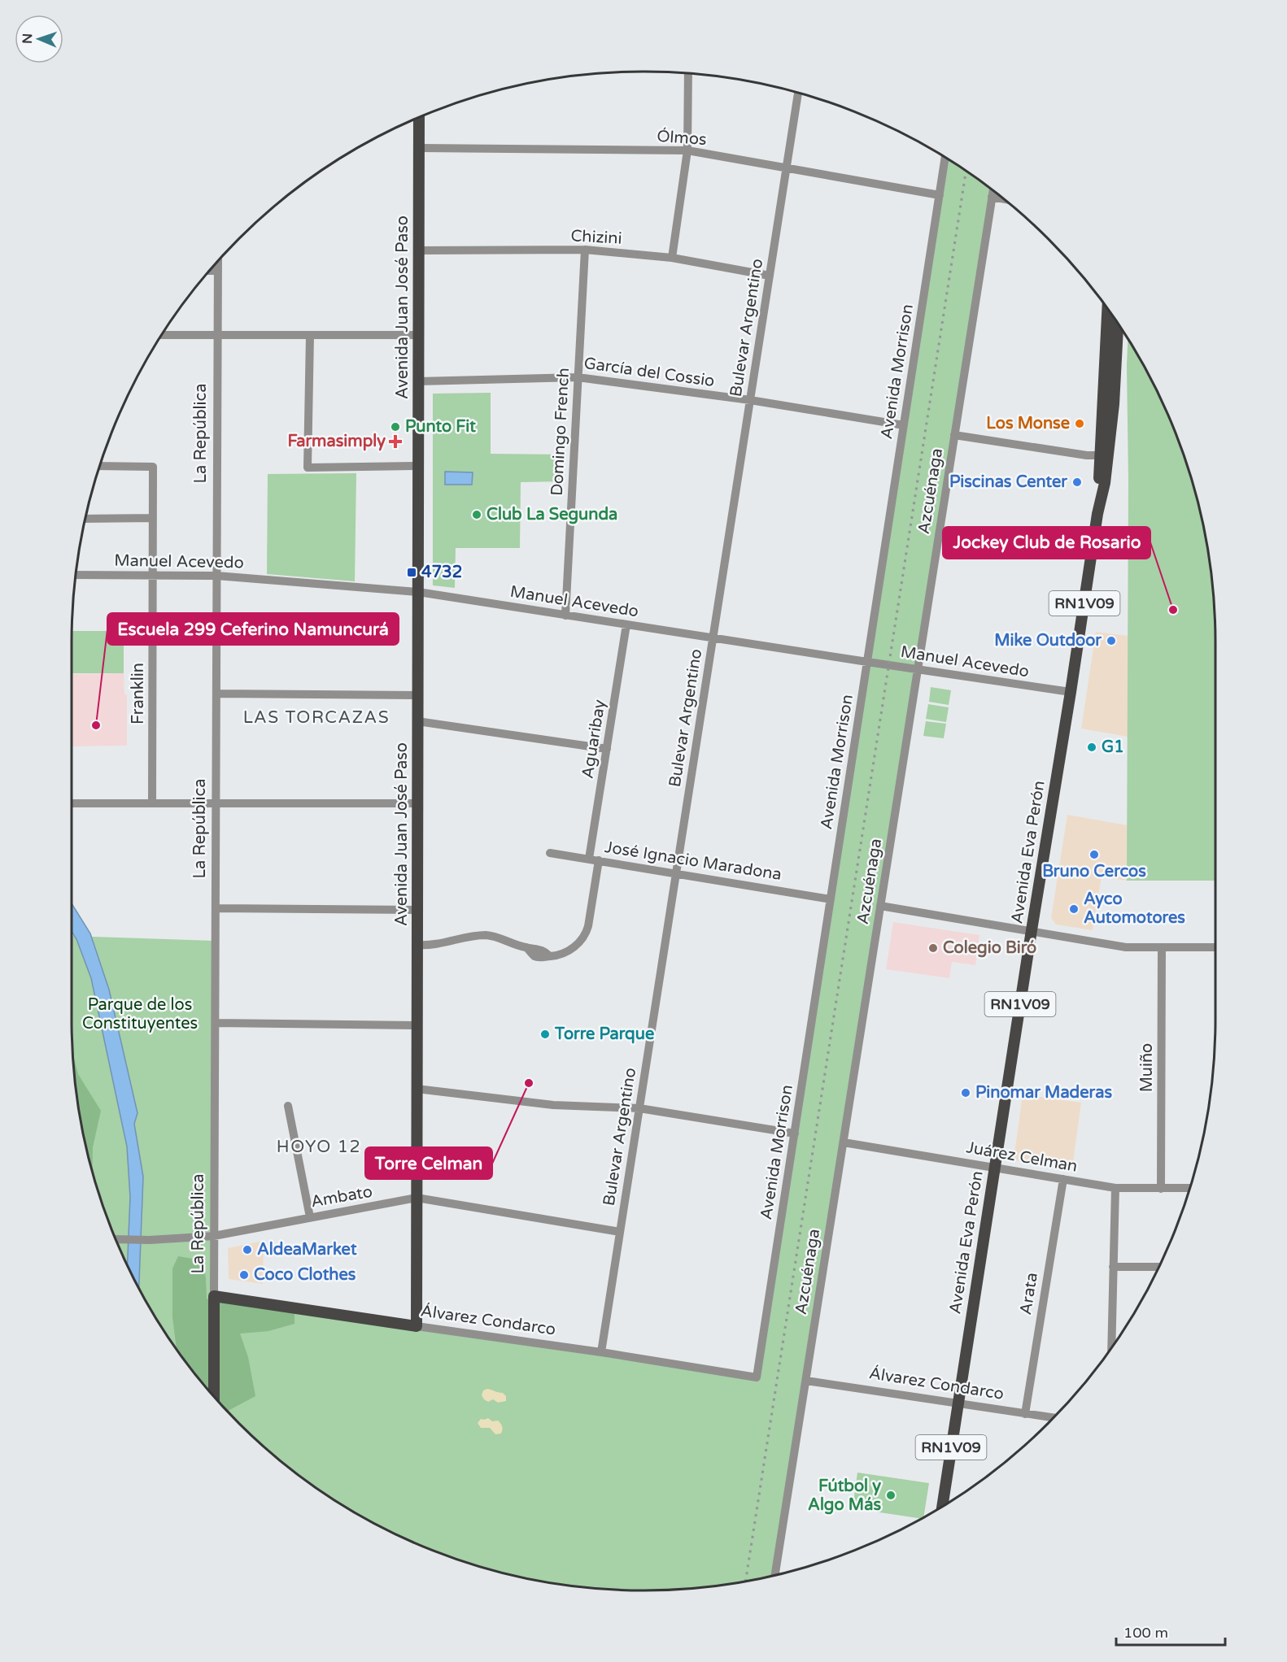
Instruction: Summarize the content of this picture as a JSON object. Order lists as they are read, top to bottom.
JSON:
{
  "streets": {
    "main road": [
      "Avenida Juan José Paso",
      "La República",
      "RN1V09",
      "Avenida Eva Perón",
      "Álvarez Condarco"
    ],
    "street": [
      "Ólmos",
      "Chizini",
      "Bulevar Argentino",
      "Avenida Morrison",
      "García del Cossio",
      "Domingo French",
      "Azcuénaga",
      "Manuel Acevedo",
      "Franklin",
      "Aguaribay",
      "José Ignacio Maradona",
      "Muiño",
      "Juárez Celman",
      "Ambato",
      "Arata"
    ]
  },
  "crossings": [
    ["Ólmos", "Avenida Juan José Paso"],
    ["Ólmos", "Bulevar Argentino"],
    ["Ólmos", "Avenida Morrison"],
    ["Chizini", "Avenida Juan José Paso"],
    ["Chizini", "Bulevar Argentino"],
    ["Chizini", "Domingo French"],
    ["Avenida Juan José Paso", "García del Cossio"],
    ["Avenida Juan José Paso", "Manuel Acevedo"],
    ["Avenida Juan José Paso", "Ambato"],
    ["Avenida Juan José Paso", "Álvarez Condarco"],
    ["Bulevar Argentino", "García del Cossio"],
    ["Bulevar Argentino", "Manuel Acevedo"],
    ["Bulevar Argentino", "José Ignacio Maradona"],
    ["Bulevar Argentino", "Ambato"],
    ["Bulevar Argentino", "Álvarez Condarco"],
    ["Avenida Morrison", "García del Cossio"],
    ["Avenida Morrison", "Manuel Acevedo"],
    ["Avenida Morrison", "José Ignacio Maradona"],
    ["Avenida Morrison", "Álvarez Condarco"],
    ["García del Cossio", "Domingo French"],
    ["Domingo French", "Manuel Acevedo"],
    ["La República", "Manuel Acevedo"],
    ["La República", "Ambato"],
    ["La República", "Álvarez Condarco"],
    ["Azcuénaga", "Manuel Acevedo"],
    ["Azcuénaga", "Juárez Celman"],
    ["Azcuénaga", "Álvarez Condarco"],
    ["Manuel Acevedo", "Franklin"],
    ["Manuel Acevedo", "Aguaribay"],
    ["Manuel Acevedo", "Avenida Eva Perón"],
    ["Aguaribay", "José Ignacio Maradona"],
    ["Avenida Eva Perón", "Juárez Celman"],
    ["Avenida Eva Perón", "Álvarez Condarco"],
    ["Muiño", "Juárez Celman"],
    ["Juárez Celman", "Arata"],
    ["Arata", "Álvarez Condarco"]
  ],
  "districts": ["LAS TORCAZAS", "HOYO 12"],
  "parks": ["Parque de los Constituyentes"],
  "places": {
    "other": [
      "Los Monse",
      "Punto Fit",
      "Piscinas Center",
      "Club La Segunda",
      "Jockey Club de Rosario",
      "Mike Outdoor",
      "Escuela 299 Ceferino Namuncurá",
      "G1",
      "Bruno Cercos",
      "Ayco Automotores",
      "Colegio Biró",
      "Torre Parque",
      "Torre Celman",
      "Pinomar Maderas",
      "AldeaMarket",
      "Coco Clothes",
      "Fútbol y Algo Más"
    ],
    "health": ["Farmasimply"],
    "transit": ["4732"]
  },
  "scale_bar": "100 m",
  "north": "left"
}
